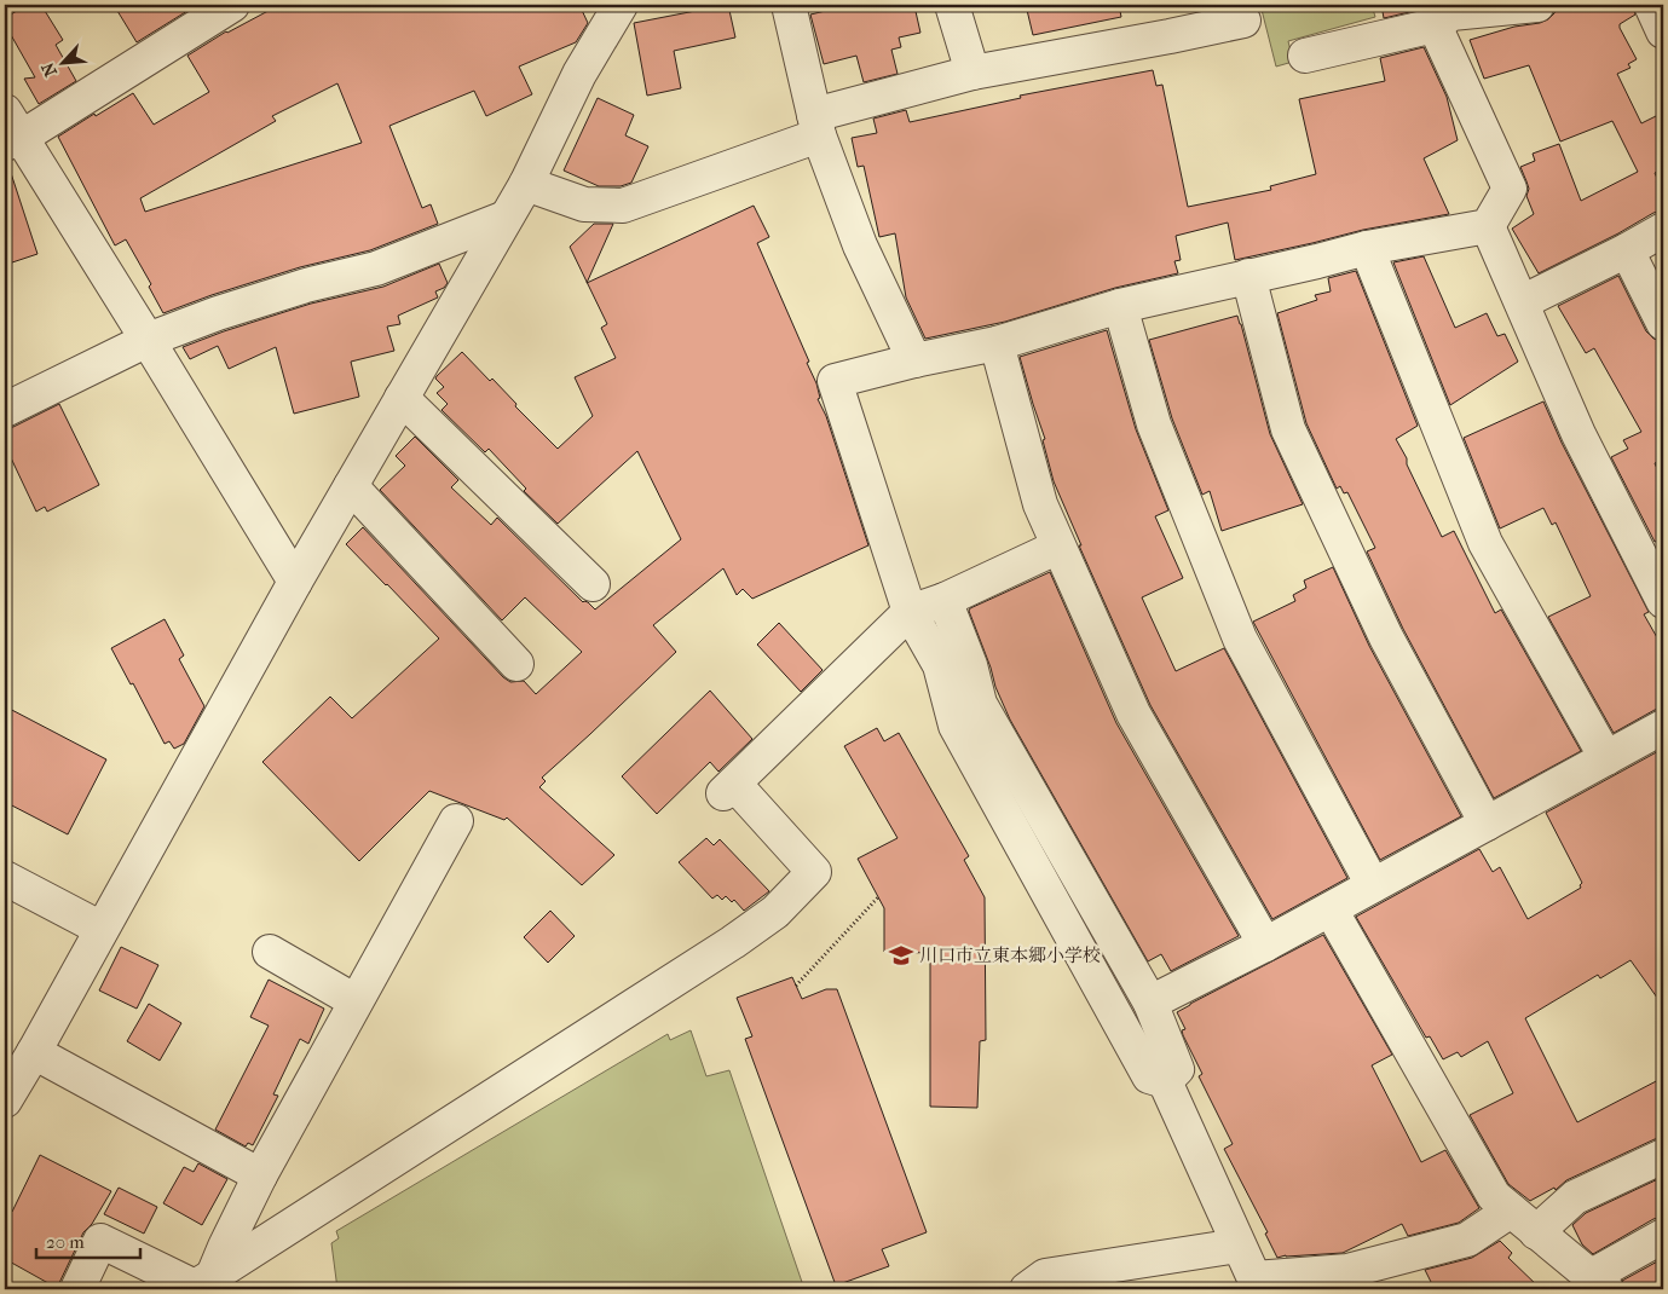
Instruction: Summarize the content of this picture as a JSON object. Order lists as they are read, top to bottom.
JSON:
{
  "places": {
    "school or university": ["川口市立東本郷小学校"]
  },
  "scale_bar": "20 m",
  "north": "bottom left"
}
